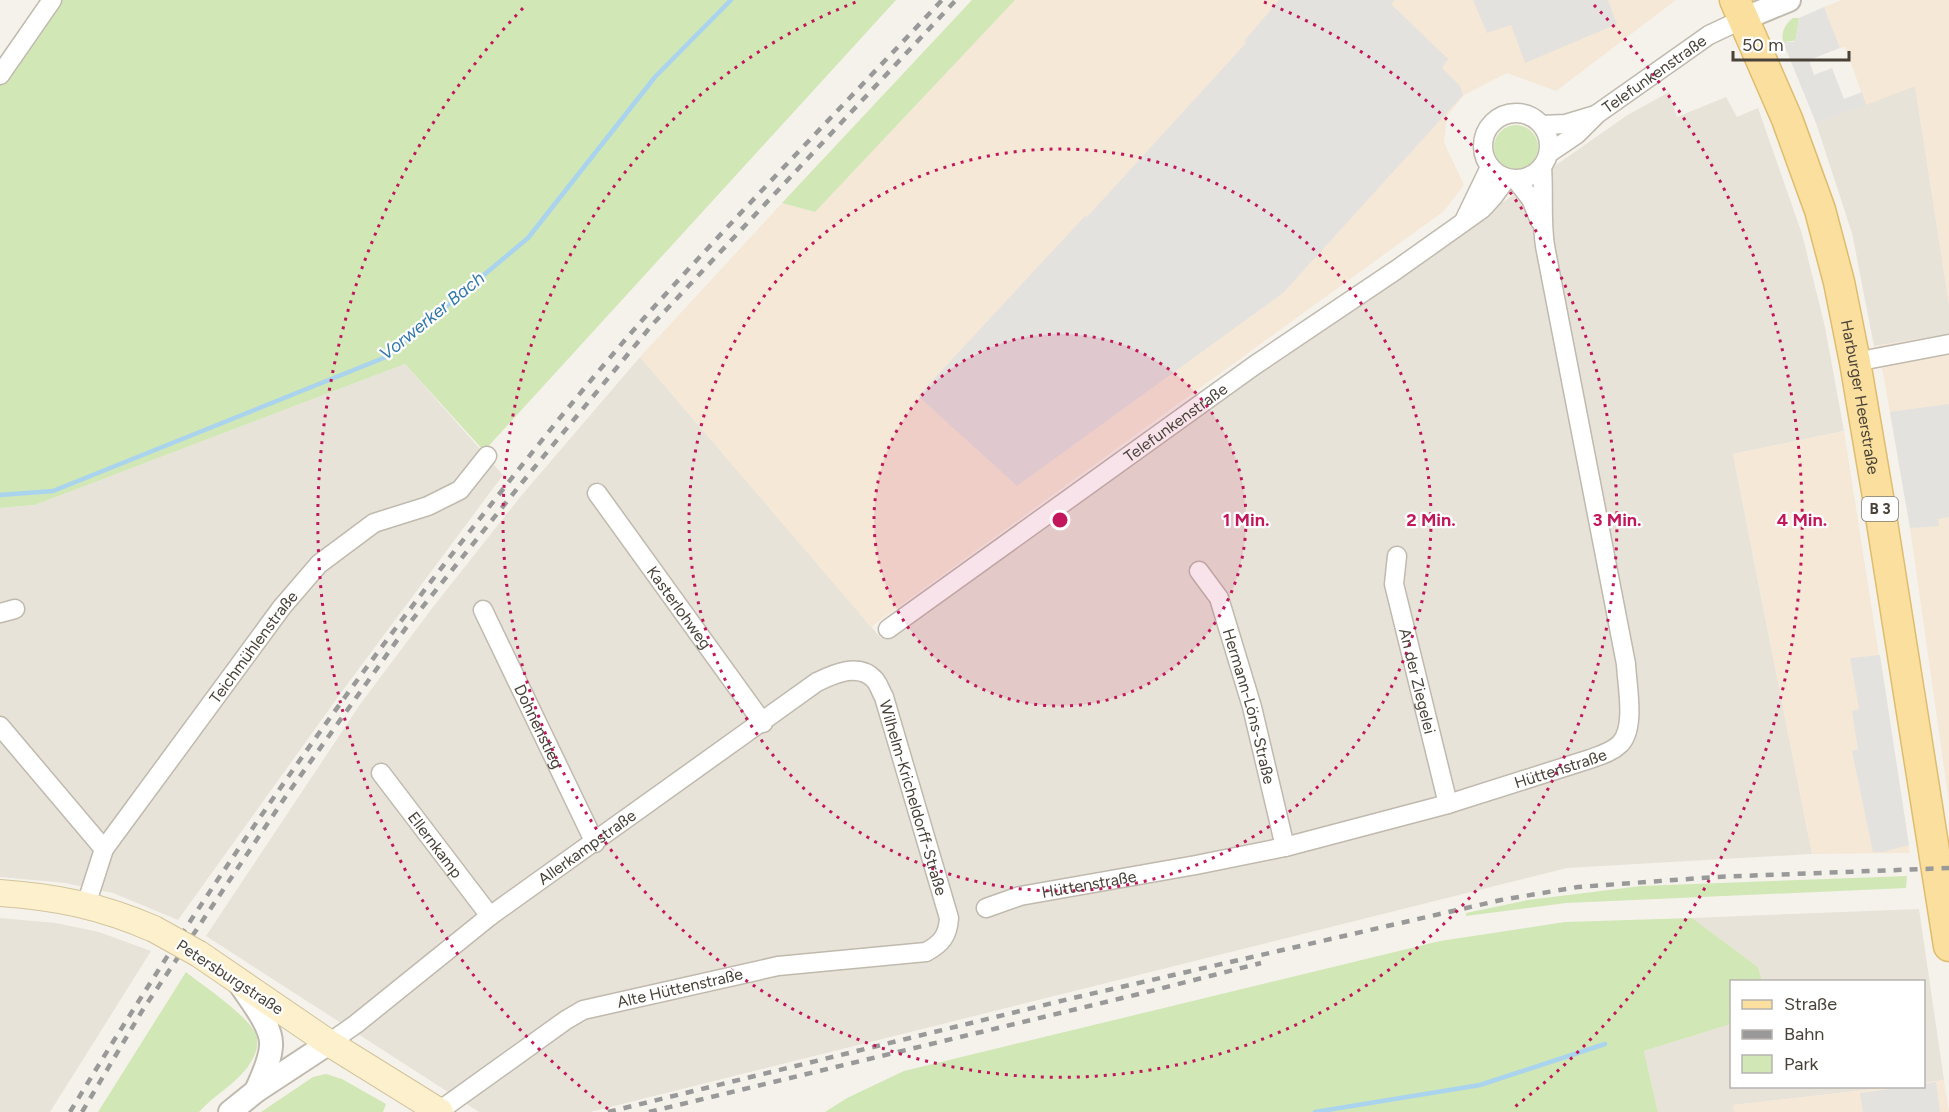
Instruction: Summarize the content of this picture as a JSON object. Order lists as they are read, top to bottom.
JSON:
{
  "streets": {
    "main road": ["Harburger Heerstraße", "B 3", "Petersburgstraße"],
    "street": [
      "Telefunkenstraße",
      "Kasterlohweg",
      "Teichmühlenstraße",
      "An der Ziegelei",
      "Hermann-Löns-Straße",
      "Dohnenstieg",
      "Hüttenstraße",
      "Wilhelm-Kricheldorff-Straße",
      "Ellernkamp",
      "Allerkampstraße",
      "Alte Hüttenstraße"
    ]
  },
  "crossings": [
    ["Telefunkenstraße", "Harburger Heerstraße"],
    ["Kasterlohweg", "Allerkampstraße"],
    ["Teichmühlenstraße", "Petersburgstraße"],
    ["An der Ziegelei", "Hüttenstraße"],
    ["Hermann-Löns-Straße", "Hüttenstraße"],
    ["Dohnenstieg", "Allerkampstraße"],
    ["Wilhelm-Kricheldorff-Straße", "Allerkampstraße"],
    ["Wilhelm-Kricheldorff-Straße", "Alte Hüttenstraße"],
    ["Ellernkamp", "Allerkampstraße"],
    ["Allerkampstraße", "Petersburgstraße"],
    ["Petersburgstraße", "Alte Hüttenstraße"]
  ],
  "water": ["Vorwerker Bach"],
  "legend": ["Straße", "Bahn", "Park"],
  "scale_bar": "50 m",
  "rings": [
    "1 Min.",
    "2 Min.",
    "3 Min.",
    "4 Min."
  ]
}
